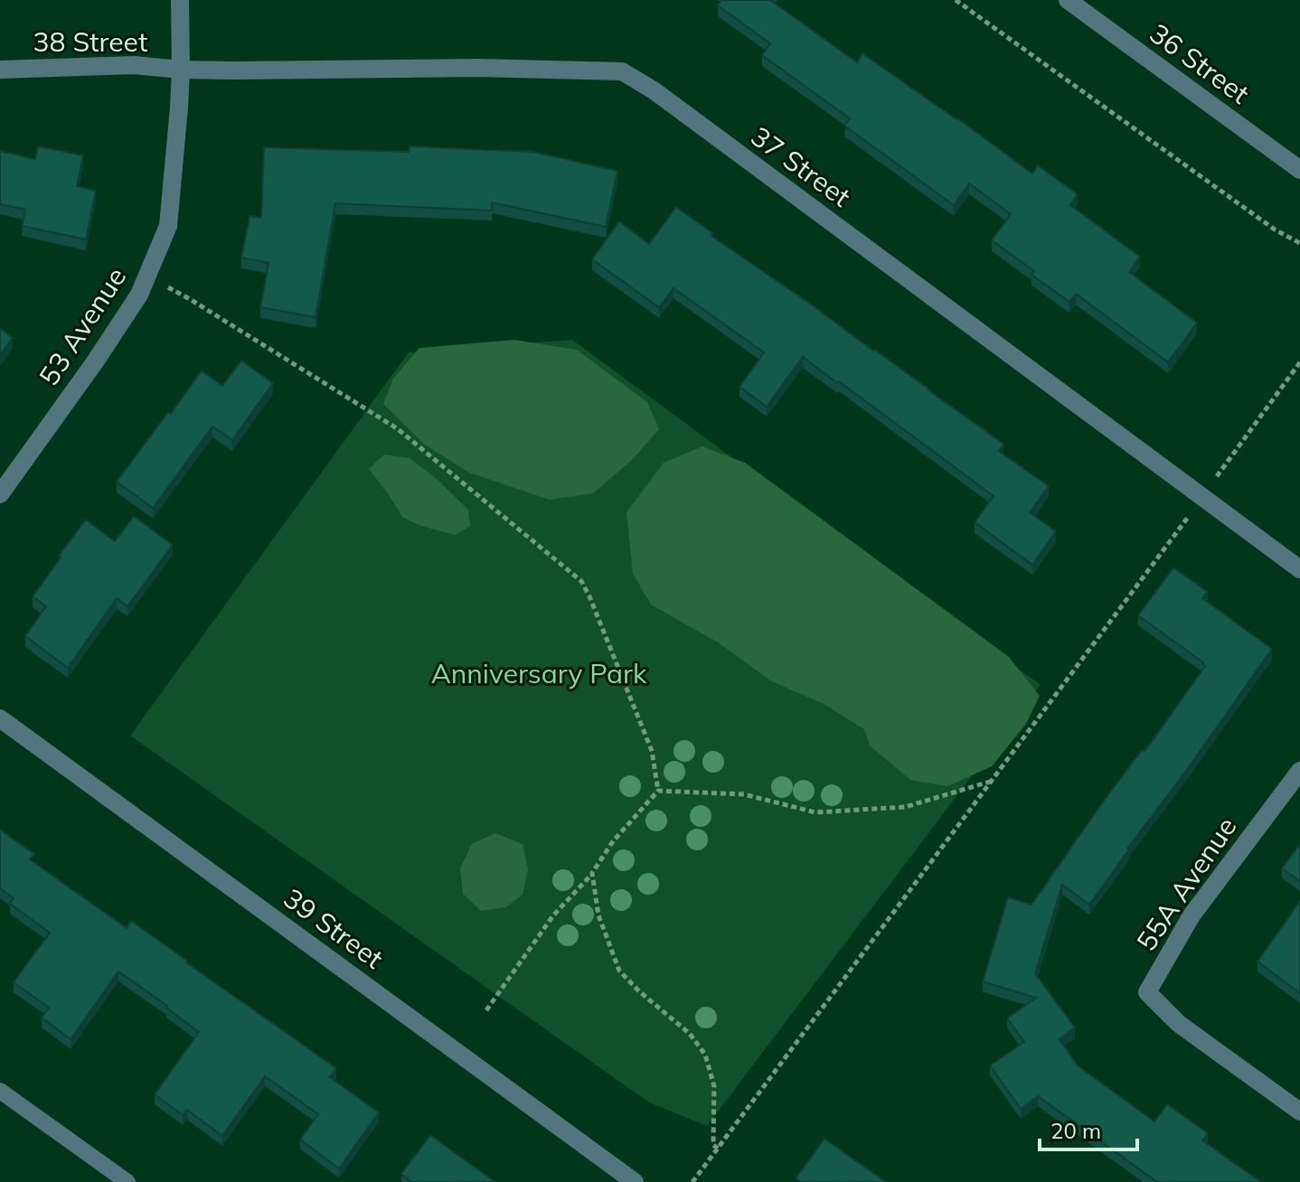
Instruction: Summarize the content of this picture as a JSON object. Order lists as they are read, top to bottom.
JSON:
{
  "streets": {
    "street": [
      "38 Street",
      "36 Street",
      "37 Street",
      "53 Avenue",
      "55A Avenue",
      "39 Street"
    ]
  },
  "crossings": [
    ["38 Street", "37 Street"],
    ["38 Street", "53 Avenue"],
    ["37 Street", "53 Avenue"]
  ],
  "parks": ["Anniversary Park"],
  "scale_bar": "20 m"
}
